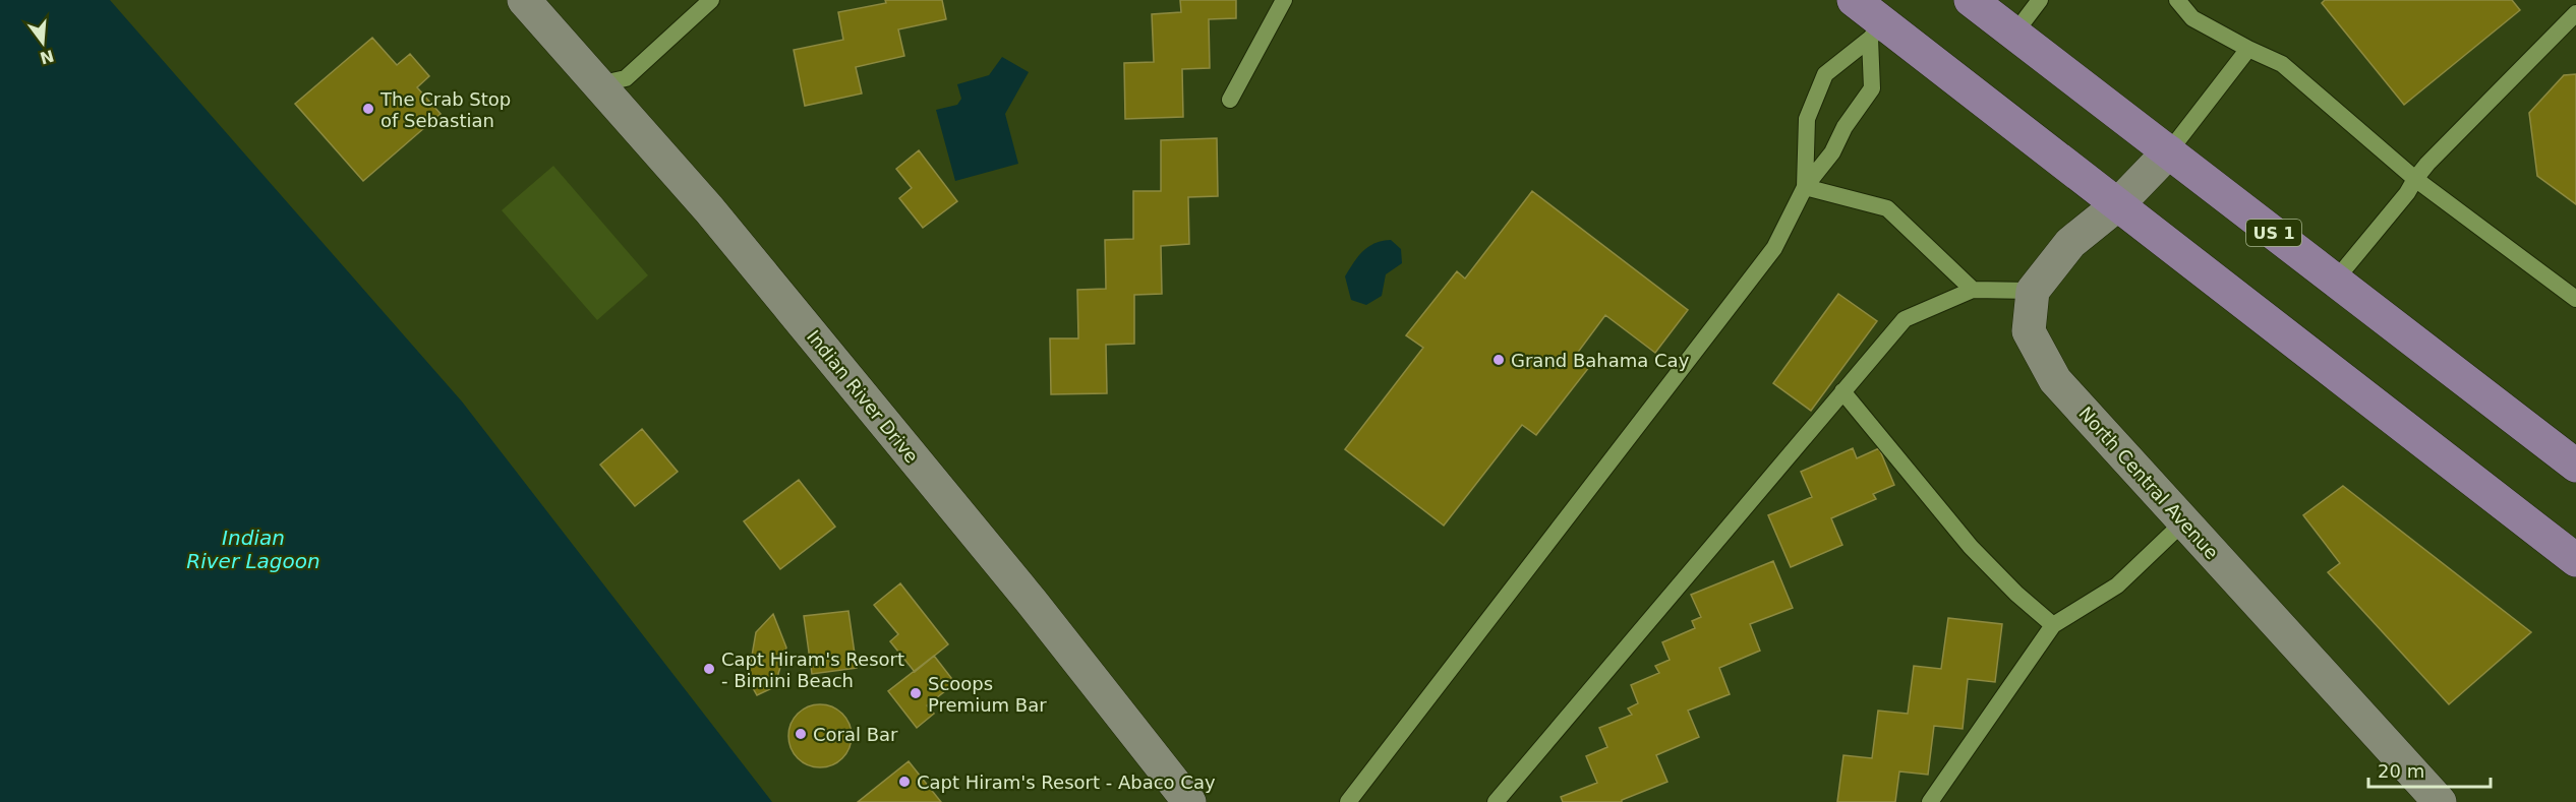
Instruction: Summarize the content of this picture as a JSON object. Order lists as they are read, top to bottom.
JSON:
{
  "streets": {
    "main road": ["US 1"],
    "street": ["Indian River Drive", "North Central Avenue"]
  },
  "water": ["Indian River Lagoon"],
  "places": [
    "The Crab Stop of Sebastian",
    "Grand Bahama Cay",
    "Capt Hiram's Resort - Bimini Beach",
    "Scoops Premium Bar",
    "Coral Bar",
    "Capt Hiram's Resort - Abaco Cay"
  ],
  "scale_bar": "20 m",
  "north": "bottom"
}
